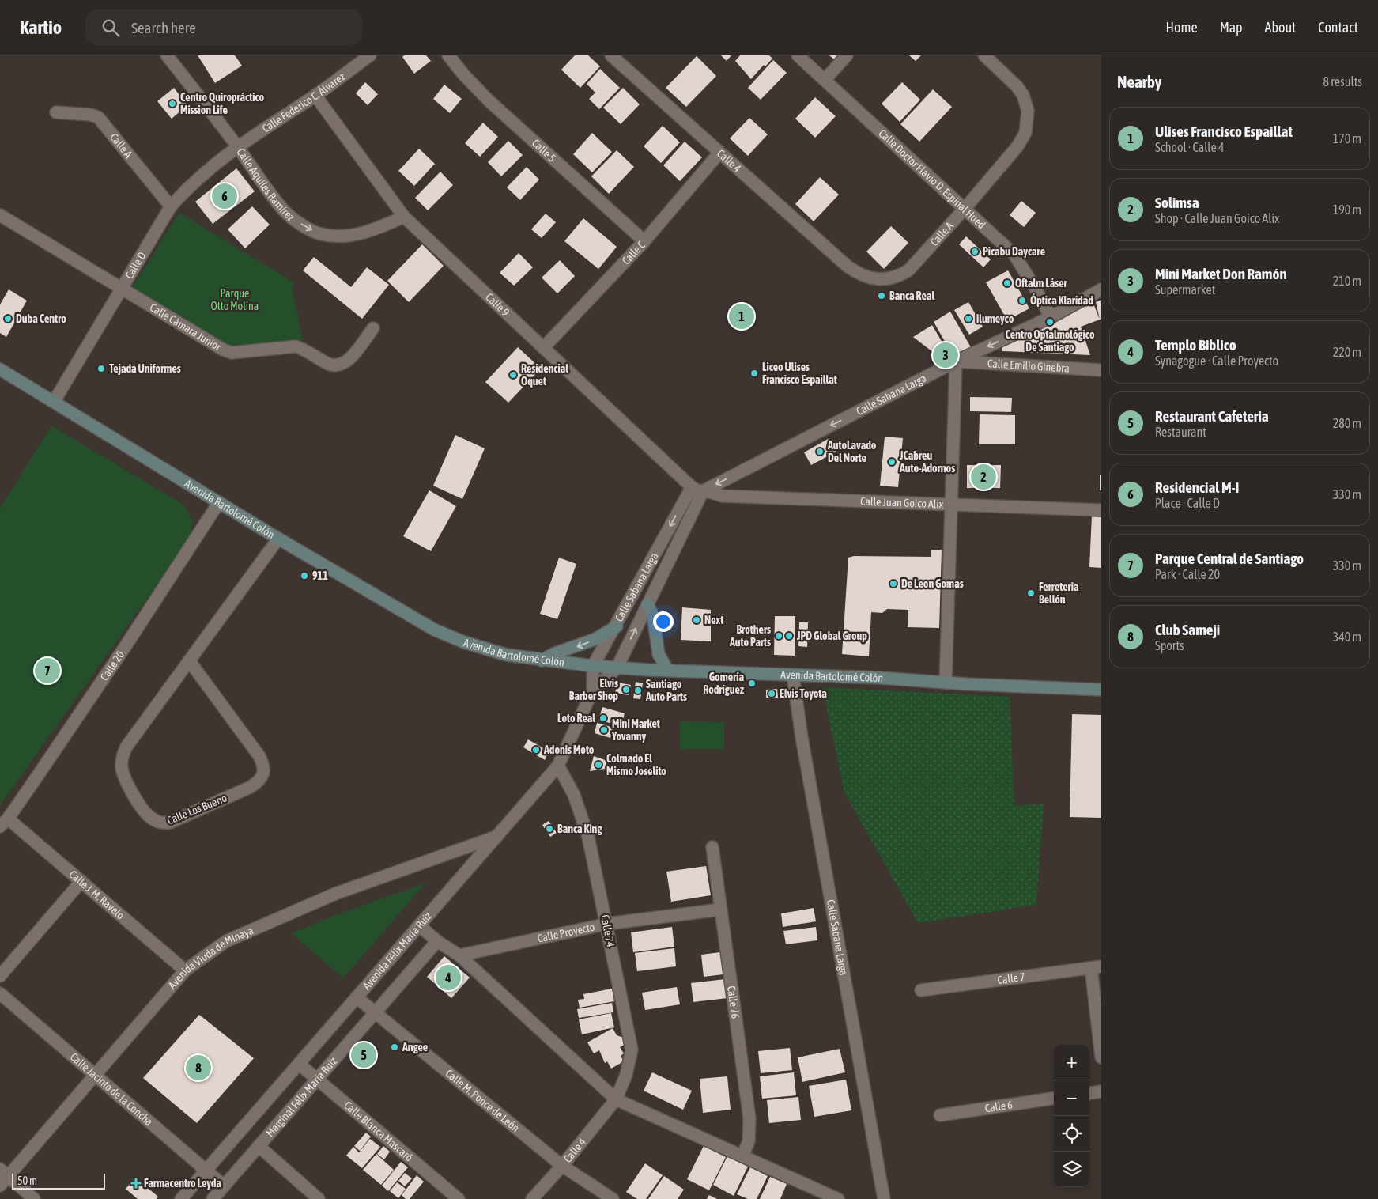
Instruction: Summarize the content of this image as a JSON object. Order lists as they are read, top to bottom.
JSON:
{
  "streets": {
    "main road": ["Avenida Bartolomé Colón"],
    "street": [
      "Calle Federico C. Álvarez",
      "Calle A",
      "Calle 5",
      "Calle 4",
      "Calle Doctor Flavio D. Espinal Hued",
      "Calle Aquiles Ramírez",
      "Calle C",
      "Calle D",
      "Calle 9",
      "Calle Cámara Junior",
      "Calle Emilio Ginebra",
      "Calle Sabana Larga",
      "Calle Juan Goico Alix",
      "Calle 20",
      "Calle Los Bueno",
      "Calle J. M. Ravelo",
      "Calle 74",
      "Calle Proyecto",
      "Avenida Félix María Ruiz",
      "Avenida Viuda de Minaya",
      "Calle 7",
      "Calle 76",
      "Calle Jacinto de la Concha",
      "Marginal Félix María Ruiz",
      "Calle M. Ponce de León",
      "Calle 6",
      "Calle Blanca Mascaró"
    ]
  },
  "crossings": [
    ["Calle Federico C. Álvarez", "Calle Aquiles Ramírez"],
    ["Calle Federico C. Álvarez", "Calle D"],
    ["Calle Federico C. Álvarez", "Calle 9"],
    ["Calle A", "Calle 4"],
    ["Calle A", "Calle Doctor Flavio D. Espinal Hued"],
    ["Calle A", "Calle D"],
    ["Calle 5", "Calle C"],
    ["Calle 4", "Calle C"],
    ["Calle 4", "Calle 74"],
    ["Calle 4", "Calle M. Ponce de León"],
    ["Calle Doctor Flavio D. Espinal Hued", "Calle Sabana Larga"],
    ["Calle Aquiles Ramírez", "Calle D"],
    ["Calle Aquiles Ramírez", "Calle 9"],
    ["Calle C", "Calle 9"],
    ["Calle D", "Calle Cámara Junior"],
    ["Calle D", "Avenida Bartolomé Colón"],
    ["Calle 9", "Calle Sabana Larga"],
    ["Calle 9", "Calle Juan Goico Alix"],
    ["Calle Emilio Ginebra", "Calle Sabana Larga"],
    ["Calle Sabana Larga", "Calle Juan Goico Alix"],
    ["Calle Sabana Larga", "Avenida Bartolomé Colón"],
    ["Calle Sabana Larga", "Avenida Félix María Ruiz"],
    ["Avenida Bartolomé Colón", "Calle 20"],
    ["Avenida Bartolomé Colón", "Calle Los Bueno"],
    ["Avenida Bartolomé Colón", "Avenida Félix María Ruiz"],
    ["Calle 20", "Calle J. M. Ravelo"],
    ["Calle J. M. Ravelo", "Avenida Viuda de Minaya"],
    ["Calle 74", "Calle Proyecto"],
    ["Calle 74", "Avenida Félix María Ruiz"],
    ["Calle Proyecto", "Calle 76"],
    ["Avenida Félix María Ruiz", "Avenida Viuda de Minaya"],
    ["Avenida Félix María Ruiz", "Calle Jacinto de la Concha"],
    ["Avenida Félix María Ruiz", "Calle M. Ponce de León"],
    ["Avenida Félix María Ruiz", "Calle Blanca Mascaró"],
    ["Avenida Viuda de Minaya", "Calle Jacinto de la Concha"],
    ["Calle Jacinto de la Concha", "Marginal Félix María Ruiz"],
    ["Marginal Félix María Ruiz", "Calle M. Ponce de León"],
    ["Marginal Félix María Ruiz", "Calle Blanca Mascaró"]
  ],
  "one_way": ["Calle Aquiles Ramírez"],
  "parks": ["Parque Otto Molina"],
  "places": {
    "other": [
      "Centro Quiropráctico Mission Life",
      "Picabu Daycare",
      "Oftalm Láser",
      "Banca Real",
      "Óptica Klaridad",
      "Duba Centro",
      "ilumeyco",
      "Centro Optalmológico De Santiago",
      "Tejada Uniformes",
      "Liceo Ulises Francisco Espaillat",
      "Residencial Oquet",
      "AutoLavado Del Norte",
      "JCabreu Auto-Adornos",
      "911",
      "De Leon Gomas",
      "Ferreteria Bellón",
      "Next",
      "Brothers Auto Parts",
      "JPD Global Group",
      "Gomería Rodríguez",
      "Elvis Barber Shop",
      "Santiago Auto Parts",
      "Elvis Toyota",
      "Loto Real",
      "Mini Market Yovanny",
      "Adonis Moto",
      "Colmado El Mismo Joselito",
      "Banca King",
      "Angee"
    ],
    "health": ["Farmacentro Leyda"]
  },
  "scale_bar": "50 m",
  "page": {
    "header": "Kartio",
    "search": "Search here",
    "nav": [
      "Home",
      "Map",
      "About",
      "Contact"
    ],
    "heading": ["Nearby", "8 results"],
    "list": [
      {
        "mark": "1",
        "name": "Ulises Francisco Espaillat",
        "note": "School · Calle 4",
        "value": "170 m"
      },
      {
        "mark": "2",
        "name": "Solimsa",
        "note": "Shop · Calle Juan Goico Alix",
        "value": "190 m"
      },
      {
        "mark": "3",
        "name": "Mini Market Don Ramón",
        "note": "Supermarket",
        "value": "210 m"
      },
      {
        "mark": "4",
        "name": "Templo Biblico",
        "note": "Synagogue · Calle Proyecto",
        "value": "220 m"
      },
      {
        "mark": "5",
        "name": "Restaurant Cafeteria",
        "note": "Restaurant",
        "value": "280 m"
      },
      {
        "mark": "6",
        "name": "Residencial M-I",
        "note": "Place · Calle D",
        "value": "330 m"
      },
      {
        "mark": "7",
        "name": "Parque Central de Santiago",
        "note": "Park · Calle 20",
        "value": "330 m"
      },
      {
        "mark": "8",
        "name": "Club Sameji",
        "note": "Sports",
        "value": "340 m"
      }
    ],
    "pins": [
      "6",
      "1",
      "3",
      "2",
      "7",
      "4",
      "5",
      "8"
    ],
    "map_buttons": ["+", "−"],
    "scale": "50 m"
  }
}
